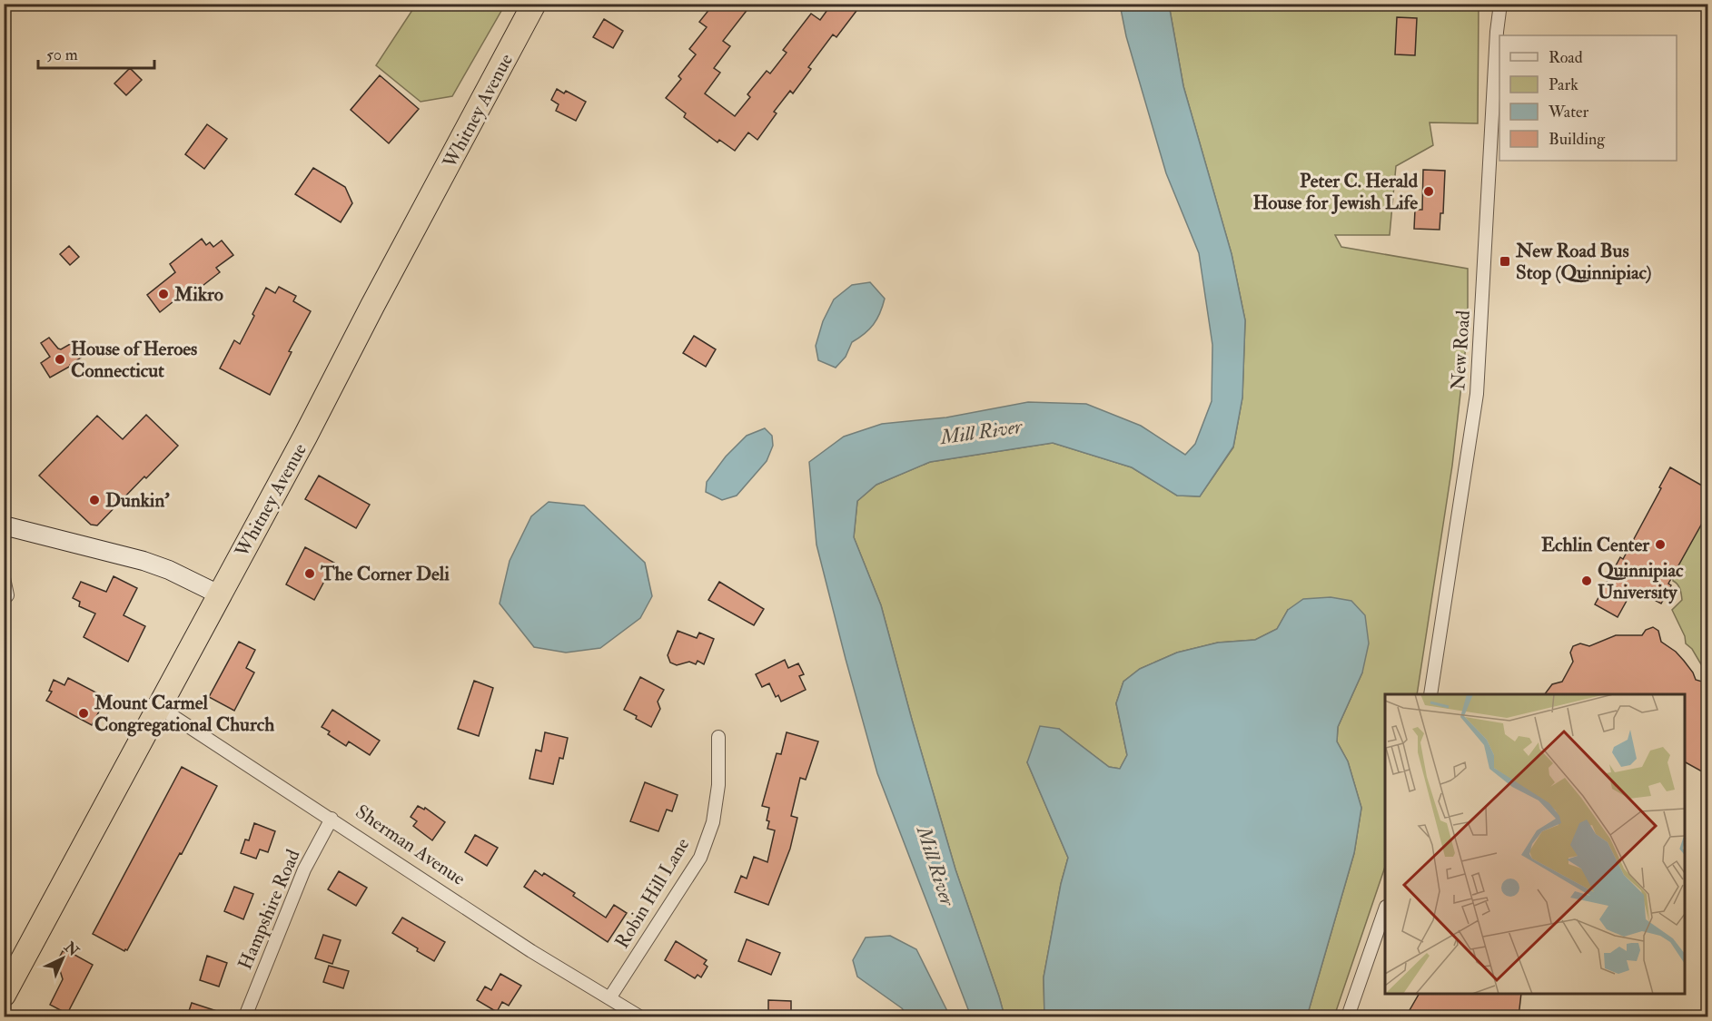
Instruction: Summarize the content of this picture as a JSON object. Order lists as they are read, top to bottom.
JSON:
{
  "streets": {
    "highway": ["Whitney Avenue"],
    "street": [
      "New Road",
      "Sherman Avenue",
      "Robin Hill Lane",
      "Hampshire Road"
    ]
  },
  "crossings": [
    ["Whitney Avenue", "Sherman Avenue"],
    ["Sherman Avenue", "Robin Hill Lane"],
    ["Sherman Avenue", "Hampshire Road"]
  ],
  "water": ["Mill River"],
  "places": {
    "other": [
      "Peter C. Herald House for Jewish Life",
      "Mikro",
      "House of Heroes Connecticut",
      "Dunkin'",
      "Echlin Center",
      "The Corner Deli",
      "Quinnipiac University",
      "Mount Carmel Congregational Church"
    ],
    "transit": ["New Road Bus Stop (Quinnipiac)"]
  },
  "legend": [
    "Road",
    "Park",
    "Water",
    "Building"
  ],
  "scale_bar": "50 m",
  "north": "top right"
}
